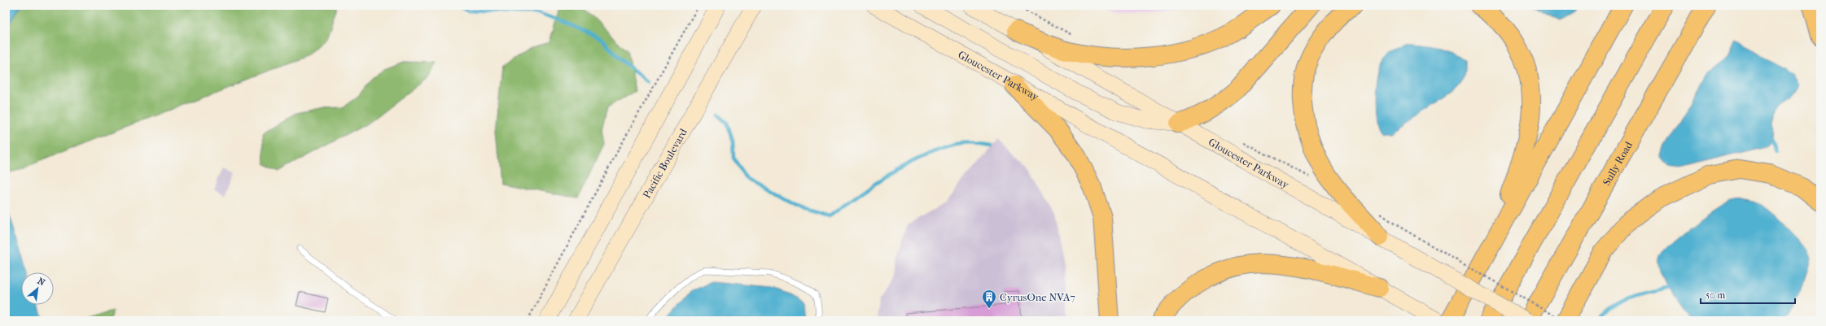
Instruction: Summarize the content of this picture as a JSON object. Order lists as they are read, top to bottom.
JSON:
{
  "streets": {
    "highway": ["Sully Road"],
    "main road": ["Gloucester Parkway", "Pacific Boulevard"]
  },
  "crossings": [
    ["Gloucester Parkway", "Sully Road"]
  ],
  "places": {
    "building": ["CyrusOne NVA7"]
  },
  "scale_bar": "50 m",
  "north": "top right"
}
